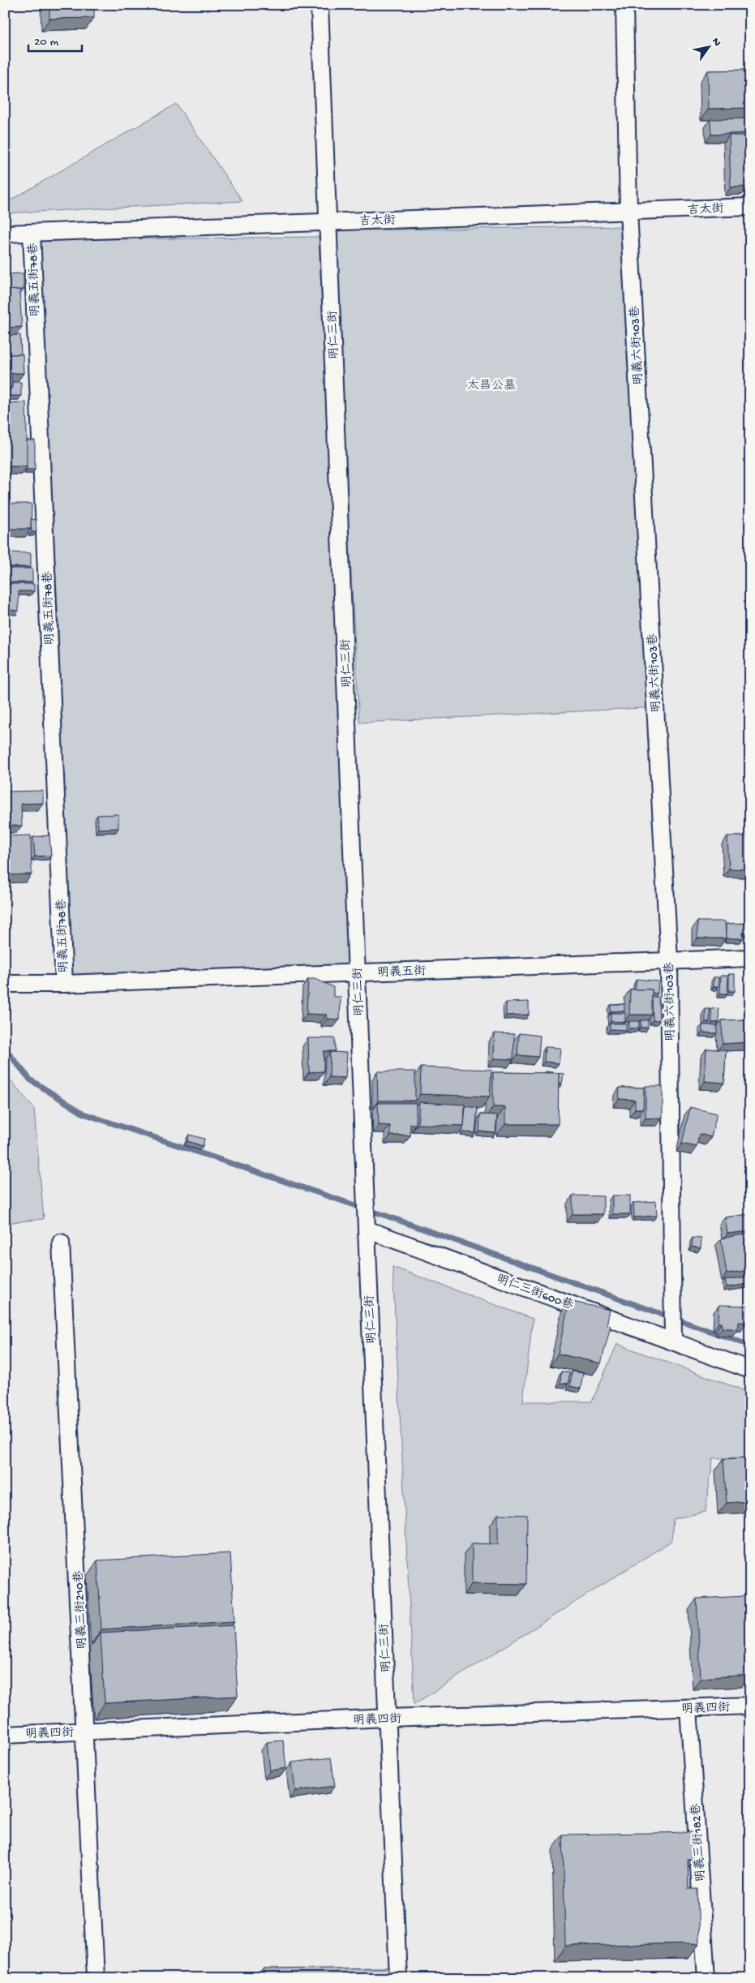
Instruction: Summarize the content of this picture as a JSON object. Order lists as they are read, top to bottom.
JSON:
{
  "streets": {
    "street": [
      "吉太街",
      "明義五街78巷",
      "明仁三街",
      "明義六街103巷",
      "明義五街",
      "明仁三街600巷",
      "明義三街210巷",
      "明義四街",
      "明義三街182巷"
    ]
  },
  "crossings": [
    ["吉太街", "明義五街78巷"],
    ["吉太街", "明仁三街"],
    ["吉太街", "明義六街103巷"],
    ["明義五街78巷", "明義五街"],
    ["明仁三街", "明義五街"],
    ["明仁三街", "明仁三街600巷"],
    ["明仁三街", "明義四街"],
    ["明義六街103巷", "明義五街"],
    ["明義六街103巷", "明仁三街600巷"],
    ["明義三街210巷", "明義四街"],
    ["明義四街", "明義三街182巷"]
  ],
  "parks": ["太昌公墓"],
  "scale_bar": "20 m",
  "north": "top right"
}
